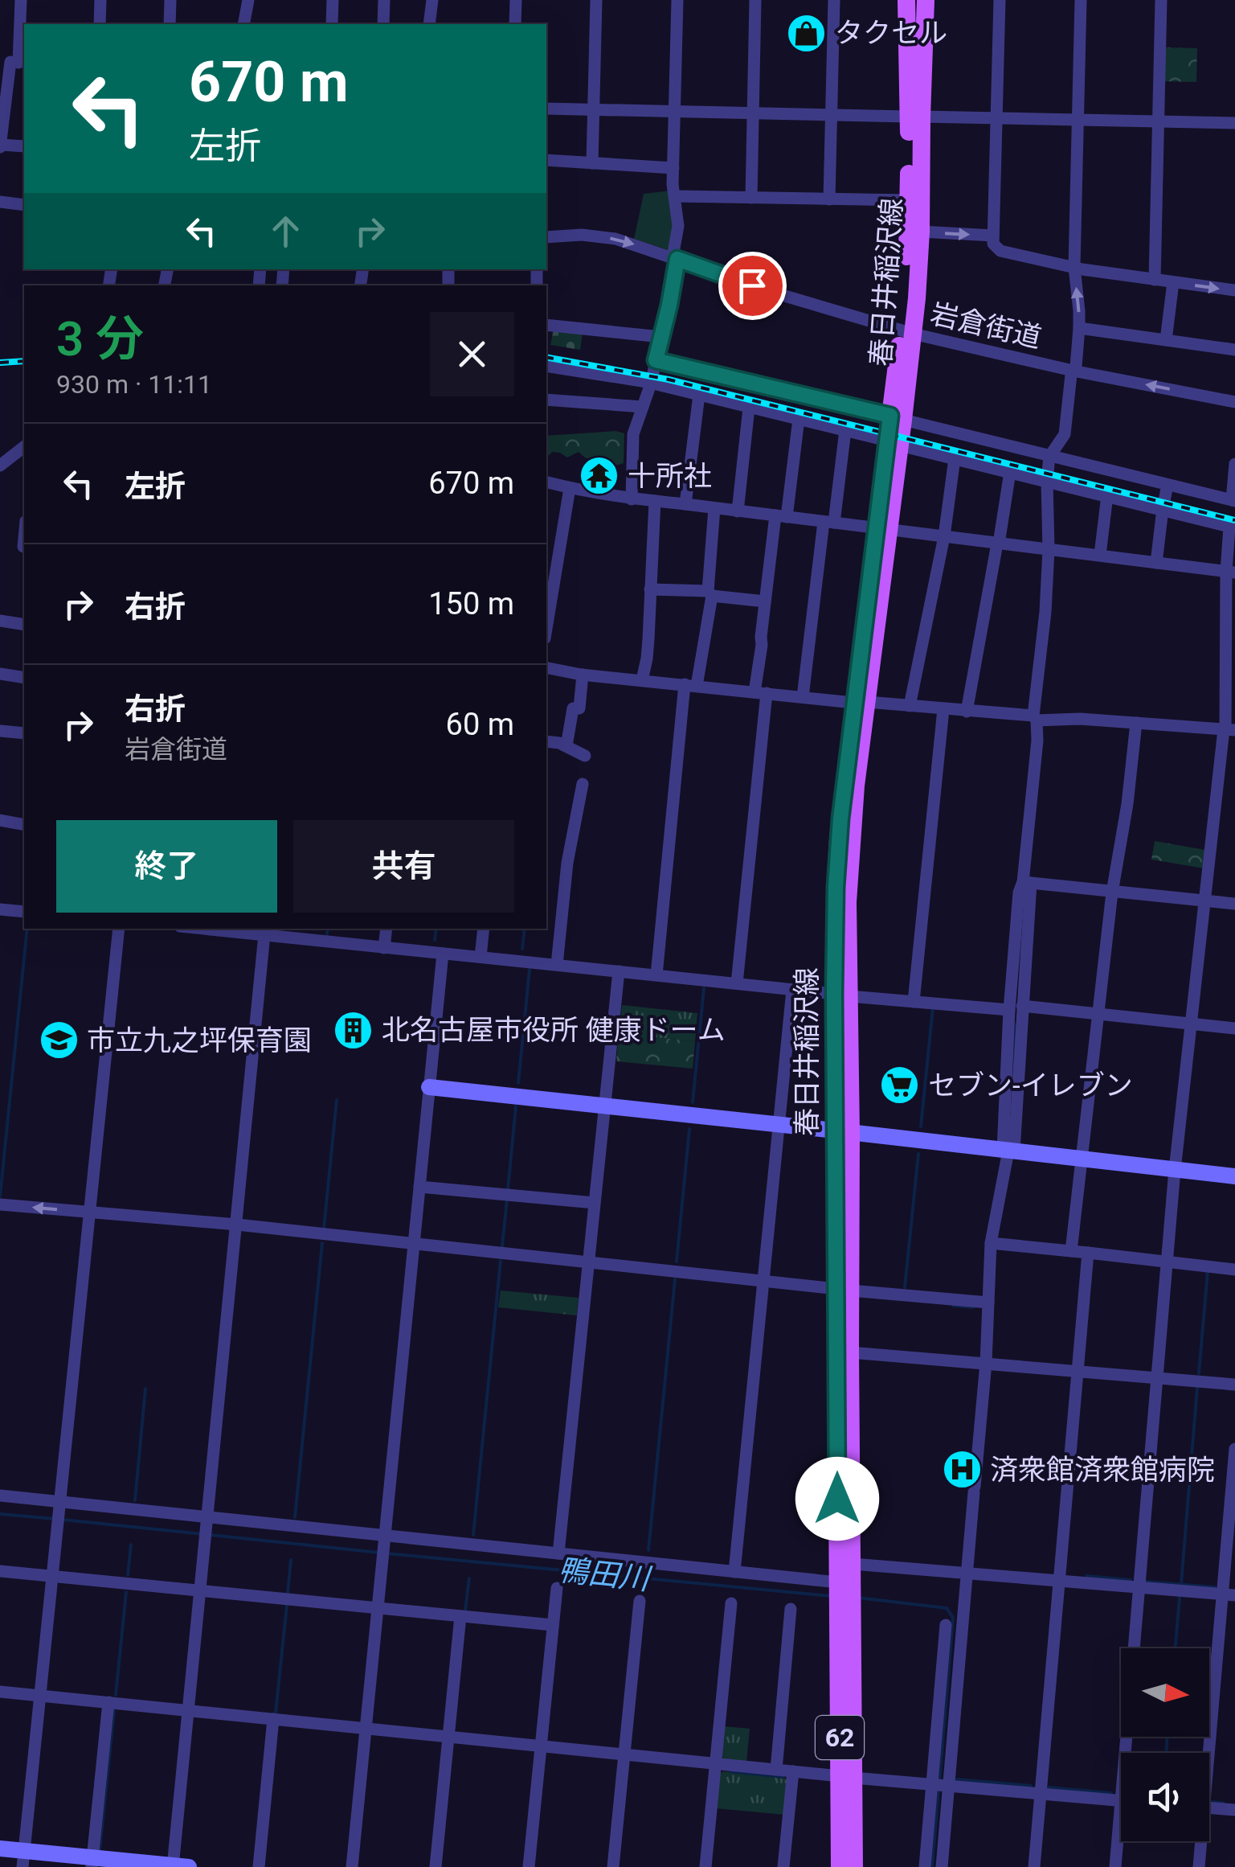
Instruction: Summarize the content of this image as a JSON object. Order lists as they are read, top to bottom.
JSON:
{
  "streets": {
    "main road": ["春日井稲沢線", "62"],
    "street": ["岩倉街道"]
  },
  "crossings": [
    ["春日井稲沢線", "岩倉街道"]
  ],
  "water": ["鴨田川"],
  "places": {
    "shop": ["タクセル"],
    "temple": ["十所社"],
    "building": ["北名古屋市役所 健康ドーム"],
    "school or university": ["市立九之坪保育園"],
    "supermarket": ["セブン-イレブン"],
    "hospital": ["済衆館済衆館病院"]
  },
  "north": "right",
  "page": {
    "turn": ["670 m", "左折"],
    "heading": ["3 分", "930 m · 11:11"],
    "list": [
      {
        "name": "左折",
        "value": "670 m"
      },
      {
        "name": "右折",
        "value": "150 m"
      },
      {
        "name": "右折",
        "note": "岩倉街道",
        "value": "60 m"
      }
    ],
    "buttons": ["終了", "共有"]
  }
}
